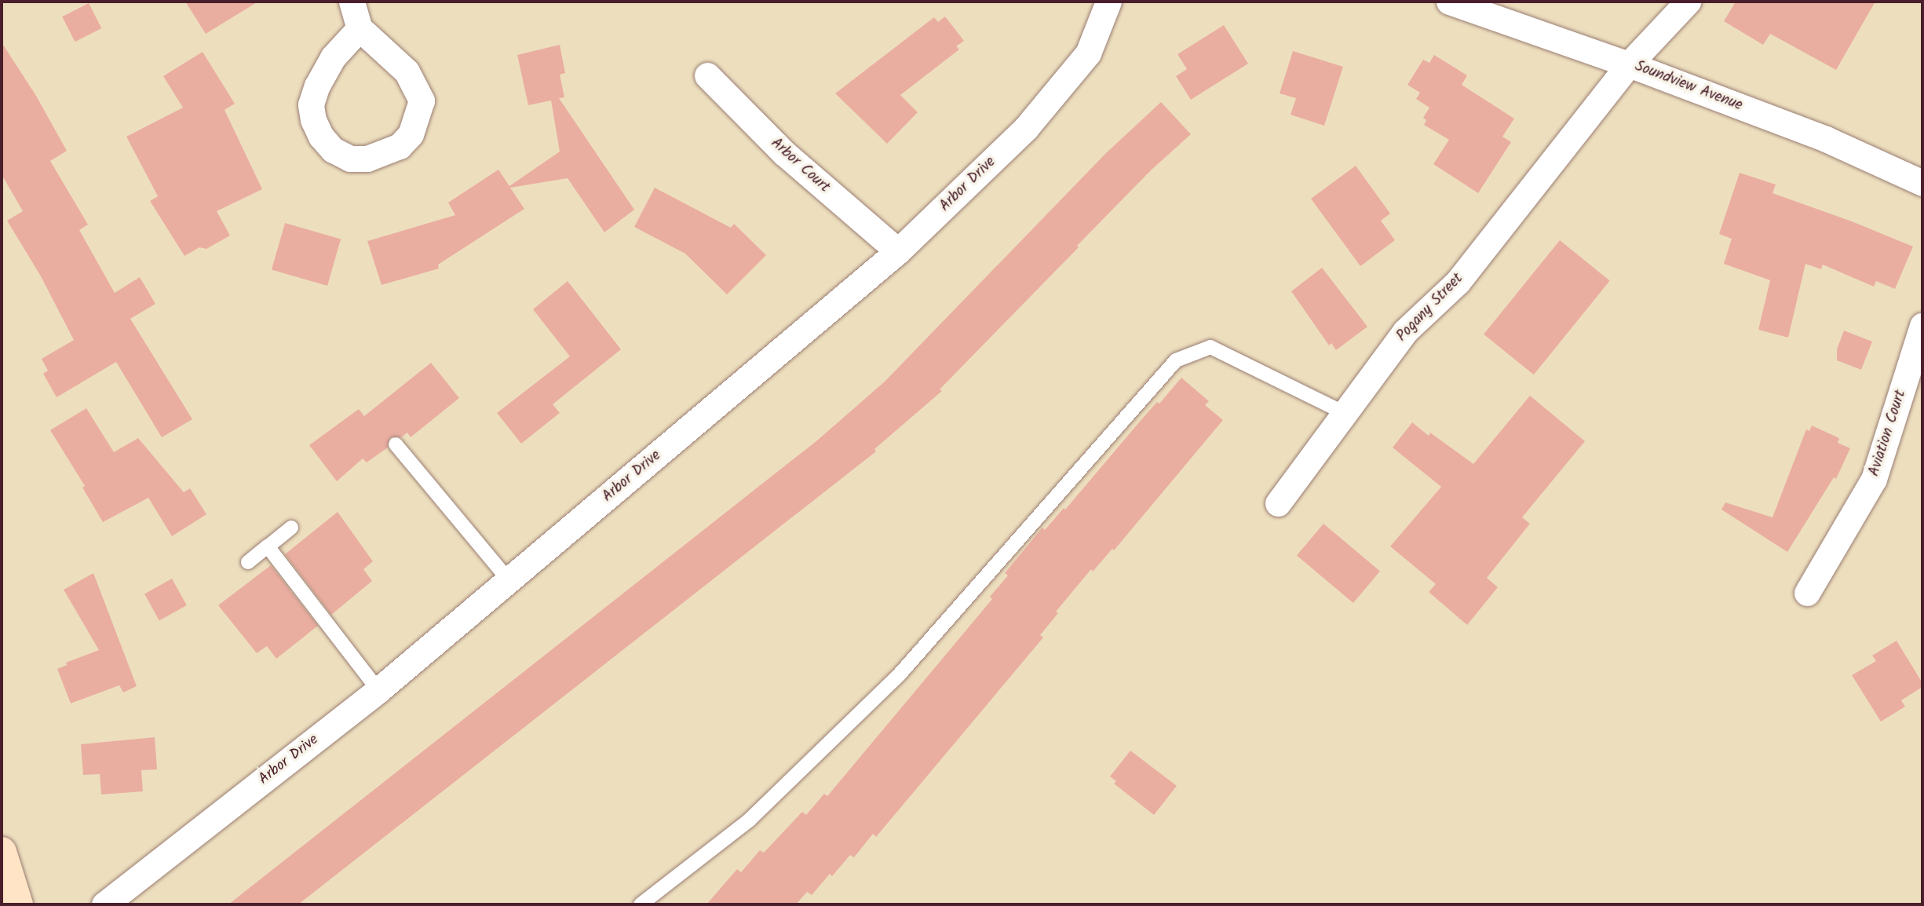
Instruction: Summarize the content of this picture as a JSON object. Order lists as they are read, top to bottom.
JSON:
{
  "streets": {
    "street": [
      "Soundview Avenue",
      "Arbor Court",
      "Arbor Drive",
      "Pogany Street",
      "Aviation Court"
    ]
  },
  "crossings": [
    ["Soundview Avenue", "Pogany Street"],
    ["Arbor Court", "Arbor Drive"]
  ]
}
